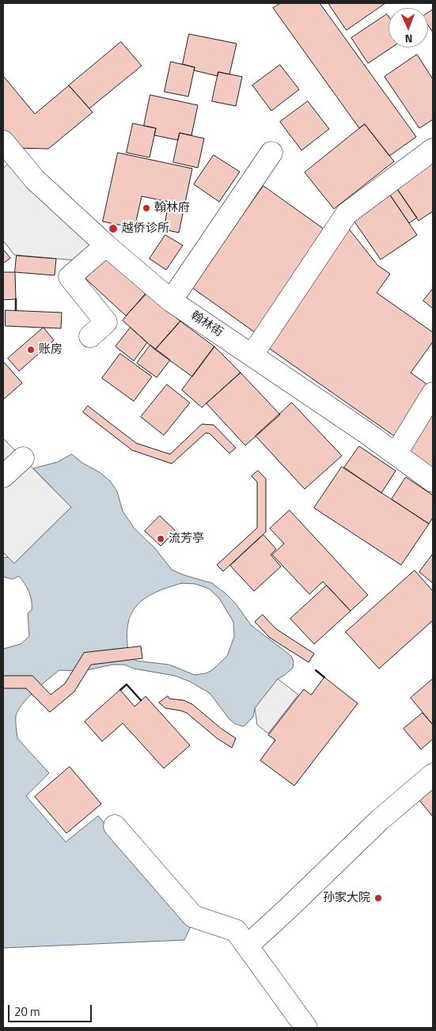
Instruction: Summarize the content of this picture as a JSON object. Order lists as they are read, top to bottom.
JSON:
{
  "streets": {
    "street": ["翰林街"]
  },
  "places": [
    "翰林府",
    "越侨诊所",
    "账房",
    "流芳亭",
    "孙家大院"
  ],
  "scale_bar": "20 m",
  "north": "bottom"
}
